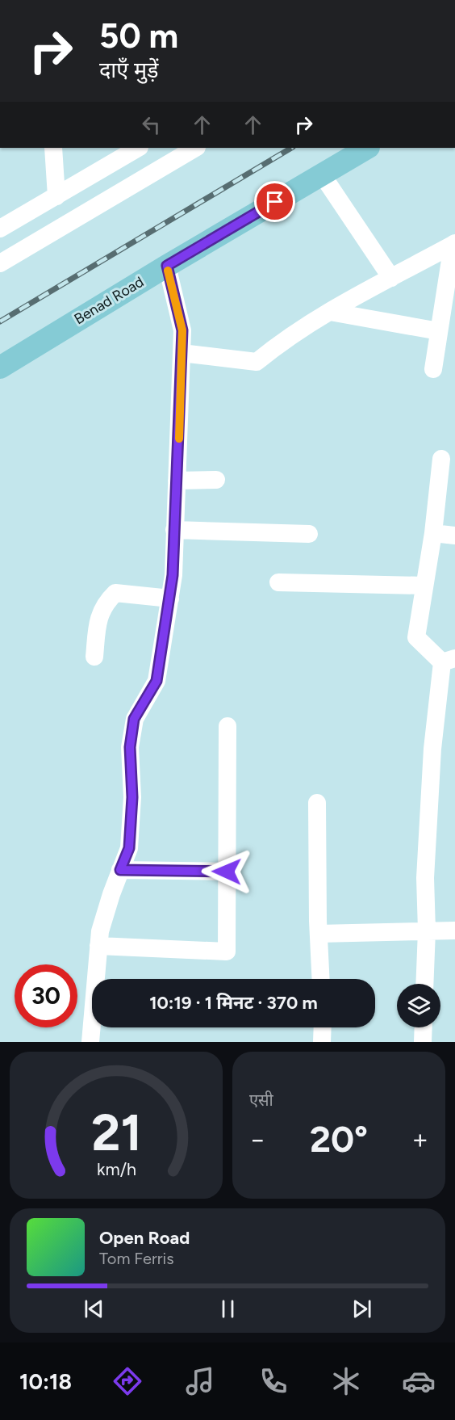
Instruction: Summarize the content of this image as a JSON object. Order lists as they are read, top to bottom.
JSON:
{
  "streets": {
    "main road": ["Benad Road"]
  },
  "page": {
    "turn": ["50 m", "दाएँ मुड़ें"],
    "limit": "30",
    "trip": "10:19 · 1 मिनट · 370 m",
    "tile": "एसी",
    "heat": ["−", "20°", "+"],
    "song": ["Open Road", "Tom Ferris"],
    "tabs": "10:18",
    "gauge": ["21", "km/h"]
  }
}
